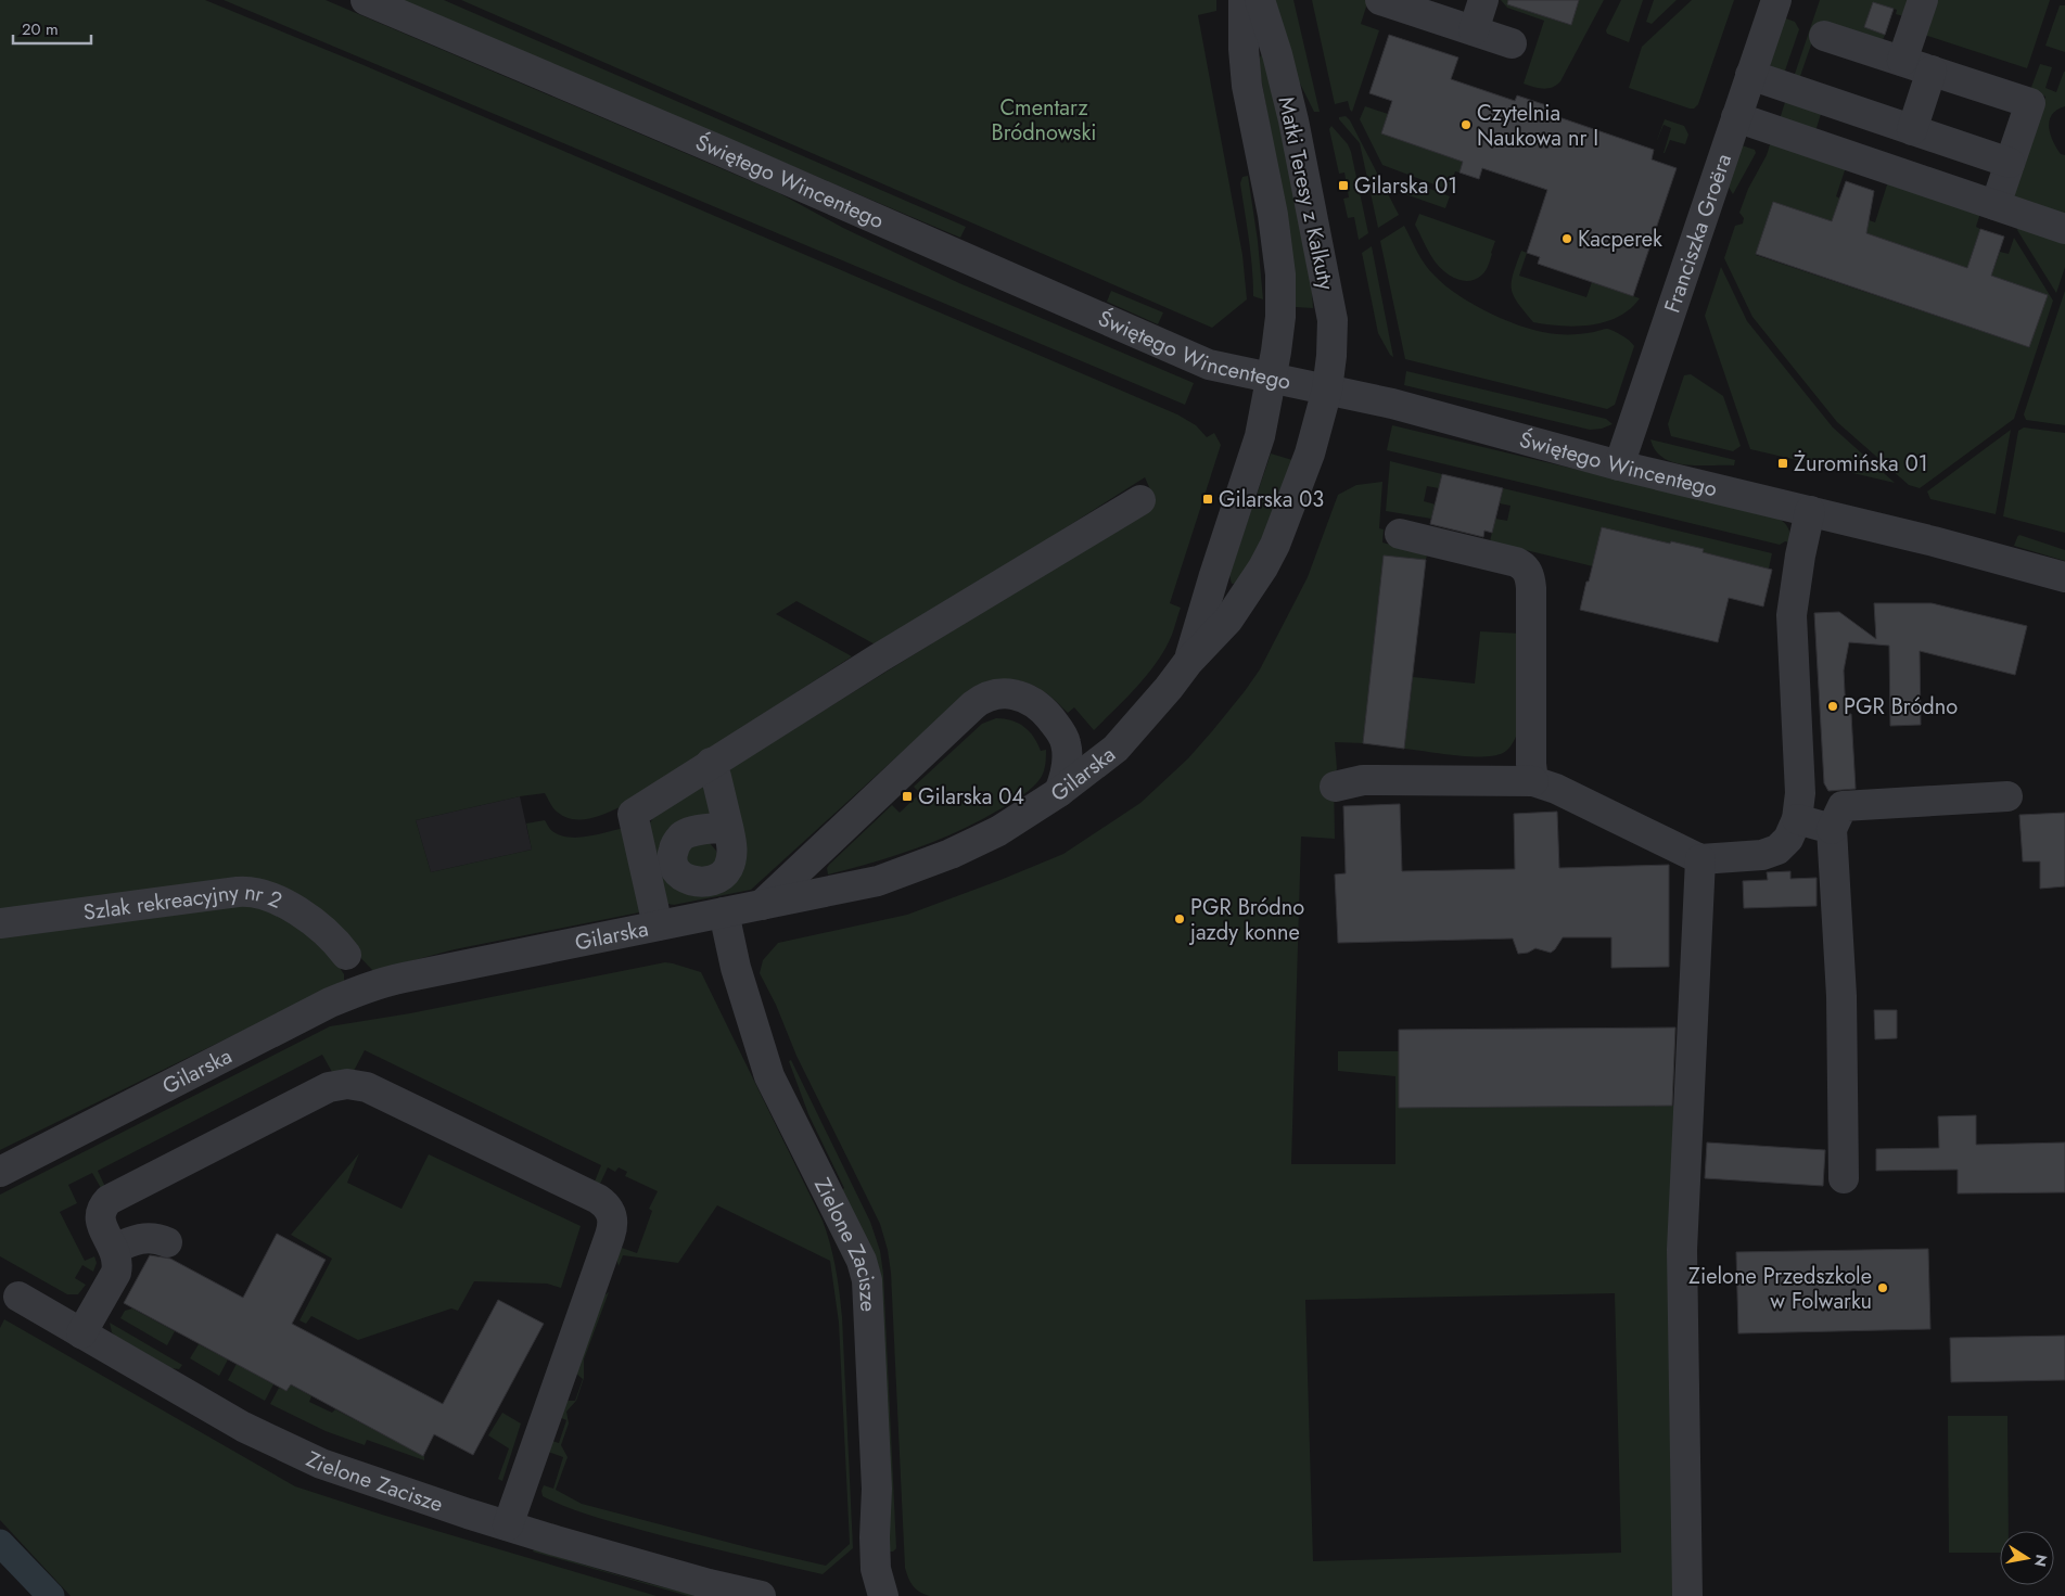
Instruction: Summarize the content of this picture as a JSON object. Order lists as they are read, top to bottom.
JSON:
{
  "streets": {
    "street": [
      "Świętego Wincentego",
      "Matki Teresy z Kalkuty",
      "Franciszka Groëra",
      "Gilarska",
      "Szlak rekreacyjny nr 2",
      "Zielone Zacisze"
    ]
  },
  "crossings": [
    ["Świętego Wincentego", "Matki Teresy z Kalkuty"],
    ["Świętego Wincentego", "Franciszka Groëra"],
    ["Świętego Wincentego", "Gilarska"],
    ["Matki Teresy z Kalkuty", "Gilarska"],
    ["Gilarska", "Zielone Zacisze"]
  ],
  "parks": ["Cmentarz Bródnowski"],
  "places": {
    "other": [
      "Czytelnia Naukowa nr I",
      "Kacperek",
      "PGR Bródno",
      "PGR Bródno jazdy konne",
      "Zielone Przedszkole w Folwarku"
    ],
    "transit": [
      "Gilarska 01",
      "Żuromińska 01",
      "Gilarska 03",
      "Gilarska 04"
    ]
  },
  "scale_bar": "20 m",
  "north": "right"
}
